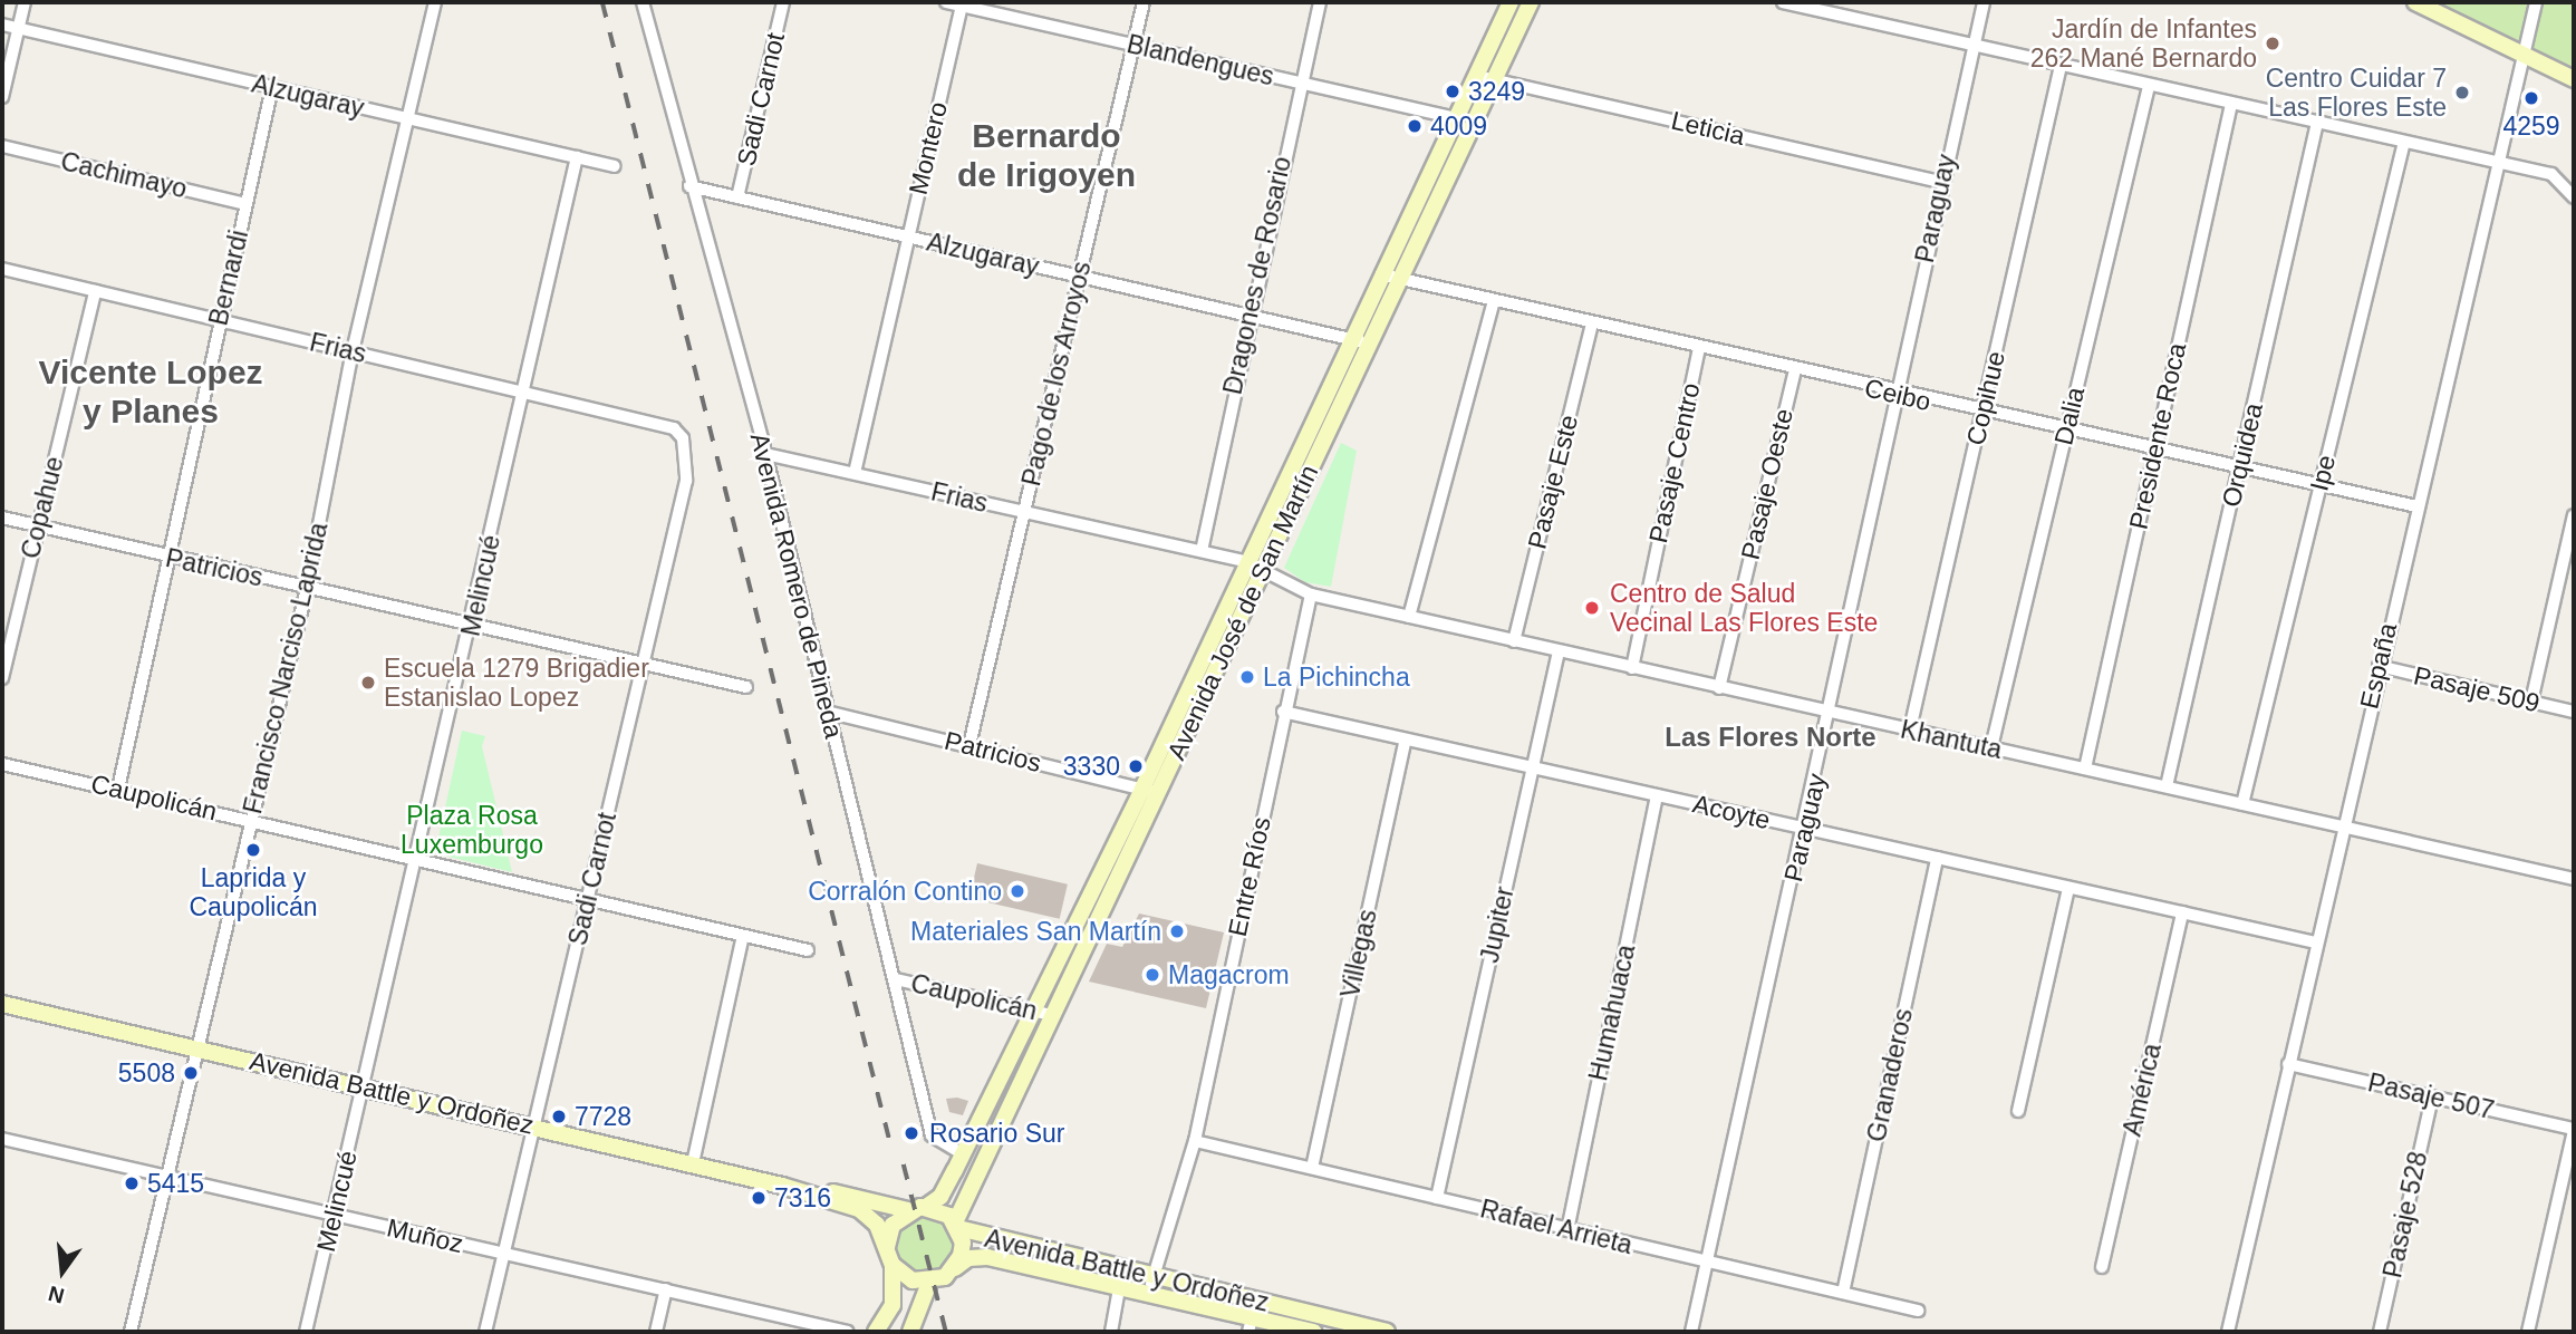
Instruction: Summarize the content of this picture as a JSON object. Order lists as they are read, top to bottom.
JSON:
{
  "streets": {
    "main road": ["Avenida José de San Martín", "Avenida Battle y Ordoñez"],
    "street": [
      "Blandengues",
      "Alzugaray",
      "Sadi Carnot",
      "Leticia",
      "Montero",
      "Cachimayo",
      "Paraguay",
      "Dragones de Rosario",
      "Bernardi",
      "Frias",
      "Pago de los Arroyos",
      "Ceibo",
      "Copihue",
      "Dalia",
      "Presidente Roca",
      "Orquidea",
      "Pasaje Centro",
      "Ipe",
      "Pasaje Este",
      "Pasaje Oeste",
      "Copahue",
      "Patricios",
      "Melincué",
      "Avenida Romero de Pineda",
      "España",
      "Francisco Narciso Laprida",
      "Pasaje 509",
      "Khantuta",
      "Caupolicán",
      "Acoyte",
      "Entre Ríos",
      "Jupiter",
      "Villegas",
      "Humahuaca",
      "Granaderos",
      "América",
      "Pasaje 507",
      "Pasaje 528",
      "Rafael Arrieta",
      "Muñoz"
    ]
  },
  "crossings": [
    ["Blandengues", "Montero"],
    ["Blandengues", "Dragones de Rosario"],
    ["Blandengues", "Pago de los Arroyos"],
    ["Blandengues", "Avenida José de San Martín"],
    ["Alzugaray", "Sadi Carnot"],
    ["Alzugaray", "Montero"],
    ["Alzugaray", "Dragones de Rosario"],
    ["Alzugaray", "Bernardi"],
    ["Alzugaray", "Pago de los Arroyos"],
    ["Alzugaray", "Melincué"],
    ["Alzugaray", "Avenida Romero de Pineda"],
    ["Alzugaray", "Avenida José de San Martín"],
    ["Alzugaray", "Francisco Narciso Laprida"],
    ["Sadi Carnot", "Frias"],
    ["Sadi Carnot", "Patricios"],
    ["Sadi Carnot", "Caupolicán"],
    ["Sadi Carnot", "Avenida Battle y Ordoñez"],
    ["Sadi Carnot", "Muñoz"],
    ["Leticia", "Paraguay"],
    ["Leticia", "Avenida José de San Martín"],
    ["Montero", "Frias"],
    ["Cachimayo", "Bernardi"],
    ["Paraguay", "Ceibo"],
    ["Paraguay", "Khantuta"],
    ["Paraguay", "Acoyte"],
    ["Paraguay", "Rafael Arrieta"],
    ["Dragones de Rosario", "Frias"],
    ["Bernardi", "Frias"],
    ["Bernardi", "Patricios"],
    ["Bernardi", "Caupolicán"],
    ["Frias", "Pago de los Arroyos"],
    ["Frias", "Copahue"],
    ["Frias", "Melincué"],
    ["Frias", "Avenida Romero de Pineda"],
    ["Frias", "Avenida José de San Martín"],
    ["Frias", "Francisco Narciso Laprida"],
    ["Frias", "Khantuta"],
    ["Pago de los Arroyos", "Patricios"],
    ["Ceibo", "Copihue"],
    ["Ceibo", "Dalia"],
    ["Ceibo", "Presidente Roca"],
    ["Ceibo", "Orquidea"],
    ["Ceibo", "Pasaje Centro"],
    ["Ceibo", "Ipe"],
    ["Ceibo", "Pasaje Este"],
    ["Ceibo", "Pasaje Oeste"],
    ["Ceibo", "Avenida José de San Martín"],
    ["Ceibo", "España"],
    ["Copihue", "Khantuta"],
    ["Dalia", "Khantuta"],
    ["Presidente Roca", "Khantuta"],
    ["Orquidea", "Khantuta"],
    ["Pasaje Centro", "Khantuta"],
    ["Ipe", "Khantuta"],
    ["Pasaje Este", "Khantuta"],
    ["Pasaje Oeste", "Khantuta"],
    ["Copahue", "Patricios"],
    ["Patricios", "Melincué"],
    ["Patricios", "Avenida Romero de Pineda"],
    ["Patricios", "Avenida José de San Martín"],
    ["Patricios", "Francisco Narciso Laprida"],
    ["Melincué", "Caupolicán"],
    ["Melincué", "Avenida Battle y Ordoñez"],
    ["Melincué", "Muñoz"],
    ["Avenida Romero de Pineda", "Avenida José de San Martín"],
    ["Avenida Romero de Pineda", "Caupolicán"],
    ["Avenida José de San Martín", "Khantuta"],
    ["Avenida José de San Martín", "Caupolicán"],
    ["Avenida José de San Martín", "Avenida Battle y Ordoñez"],
    ["España", "Pasaje 509"],
    ["España", "Khantuta"],
    ["España", "Acoyte"],
    ["España", "Pasaje 507"],
    ["Francisco Narciso Laprida", "Caupolicán"],
    ["Francisco Narciso Laprida", "Avenida Battle y Ordoñez"],
    ["Francisco Narciso Laprida", "Muñoz"],
    ["Khantuta", "Entre Ríos"],
    ["Khantuta", "Jupiter"],
    ["Acoyte", "Entre Ríos"],
    ["Acoyte", "Jupiter"],
    ["Acoyte", "Villegas"],
    ["Acoyte", "Humahuaca"],
    ["Acoyte", "Granaderos"],
    ["Acoyte", "América"],
    ["Entre Ríos", "Avenida Battle y Ordoñez"],
    ["Entre Ríos", "Rafael Arrieta"],
    ["Jupiter", "Rafael Arrieta"],
    ["Villegas", "Rafael Arrieta"],
    ["Humahuaca", "Rafael Arrieta"],
    ["Granaderos", "Rafael Arrieta"],
    ["Pasaje 507", "Pasaje 528"]
  ],
  "districts": ["Bernardo de Irigoyen", "Vicente Lopez y Planes", "Las Flores Norte"],
  "parks": ["Plaza Rosa Luxemburgo"],
  "places": [
    "Jardín de Infantes 262 Mané Bernardo",
    "3249",
    "Centro Cuidar 7 Las Flores Este",
    "4259",
    "4009",
    "Centro de Salud Vecinal Las Flores Este",
    "La Pichincha",
    "Escuela 1279 Brigadier Estanislao Lopez",
    "3330",
    "Laprida y Caupolicán",
    "Corralón Contino",
    "Materiales San Martín",
    "Magacrom",
    "5508",
    "7728",
    "Rosario Sur",
    "5415",
    "7316"
  ],
  "north": "bottom"
}
